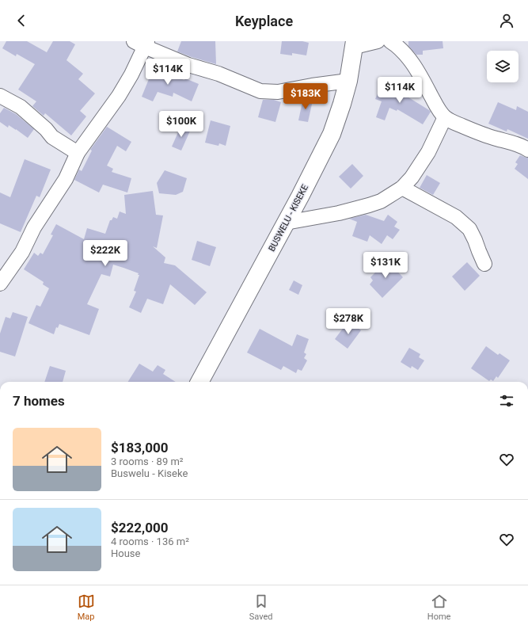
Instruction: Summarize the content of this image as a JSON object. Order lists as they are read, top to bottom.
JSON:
{
  "streets": {
    "main road": ["BUSWELU - KISEKE"]
  },
  "page": {
    "header": "Keyplace",
    "price": [
      "$114K",
      "$114K",
      "$183K",
      "$100K",
      "$222K",
      "$131K",
      "$278K"
    ],
    "heading": "7 homes",
    "list": [
      {
        "name": "$183,000",
        "note": "3 rooms · 89 m² · Buswelu - Kiseke"
      },
      {
        "name": "$222,000",
        "note": "4 rooms · 136 m² · House"
      }
    ],
    "tabs": ["Map", "Saved", "Home"]
  }
}
